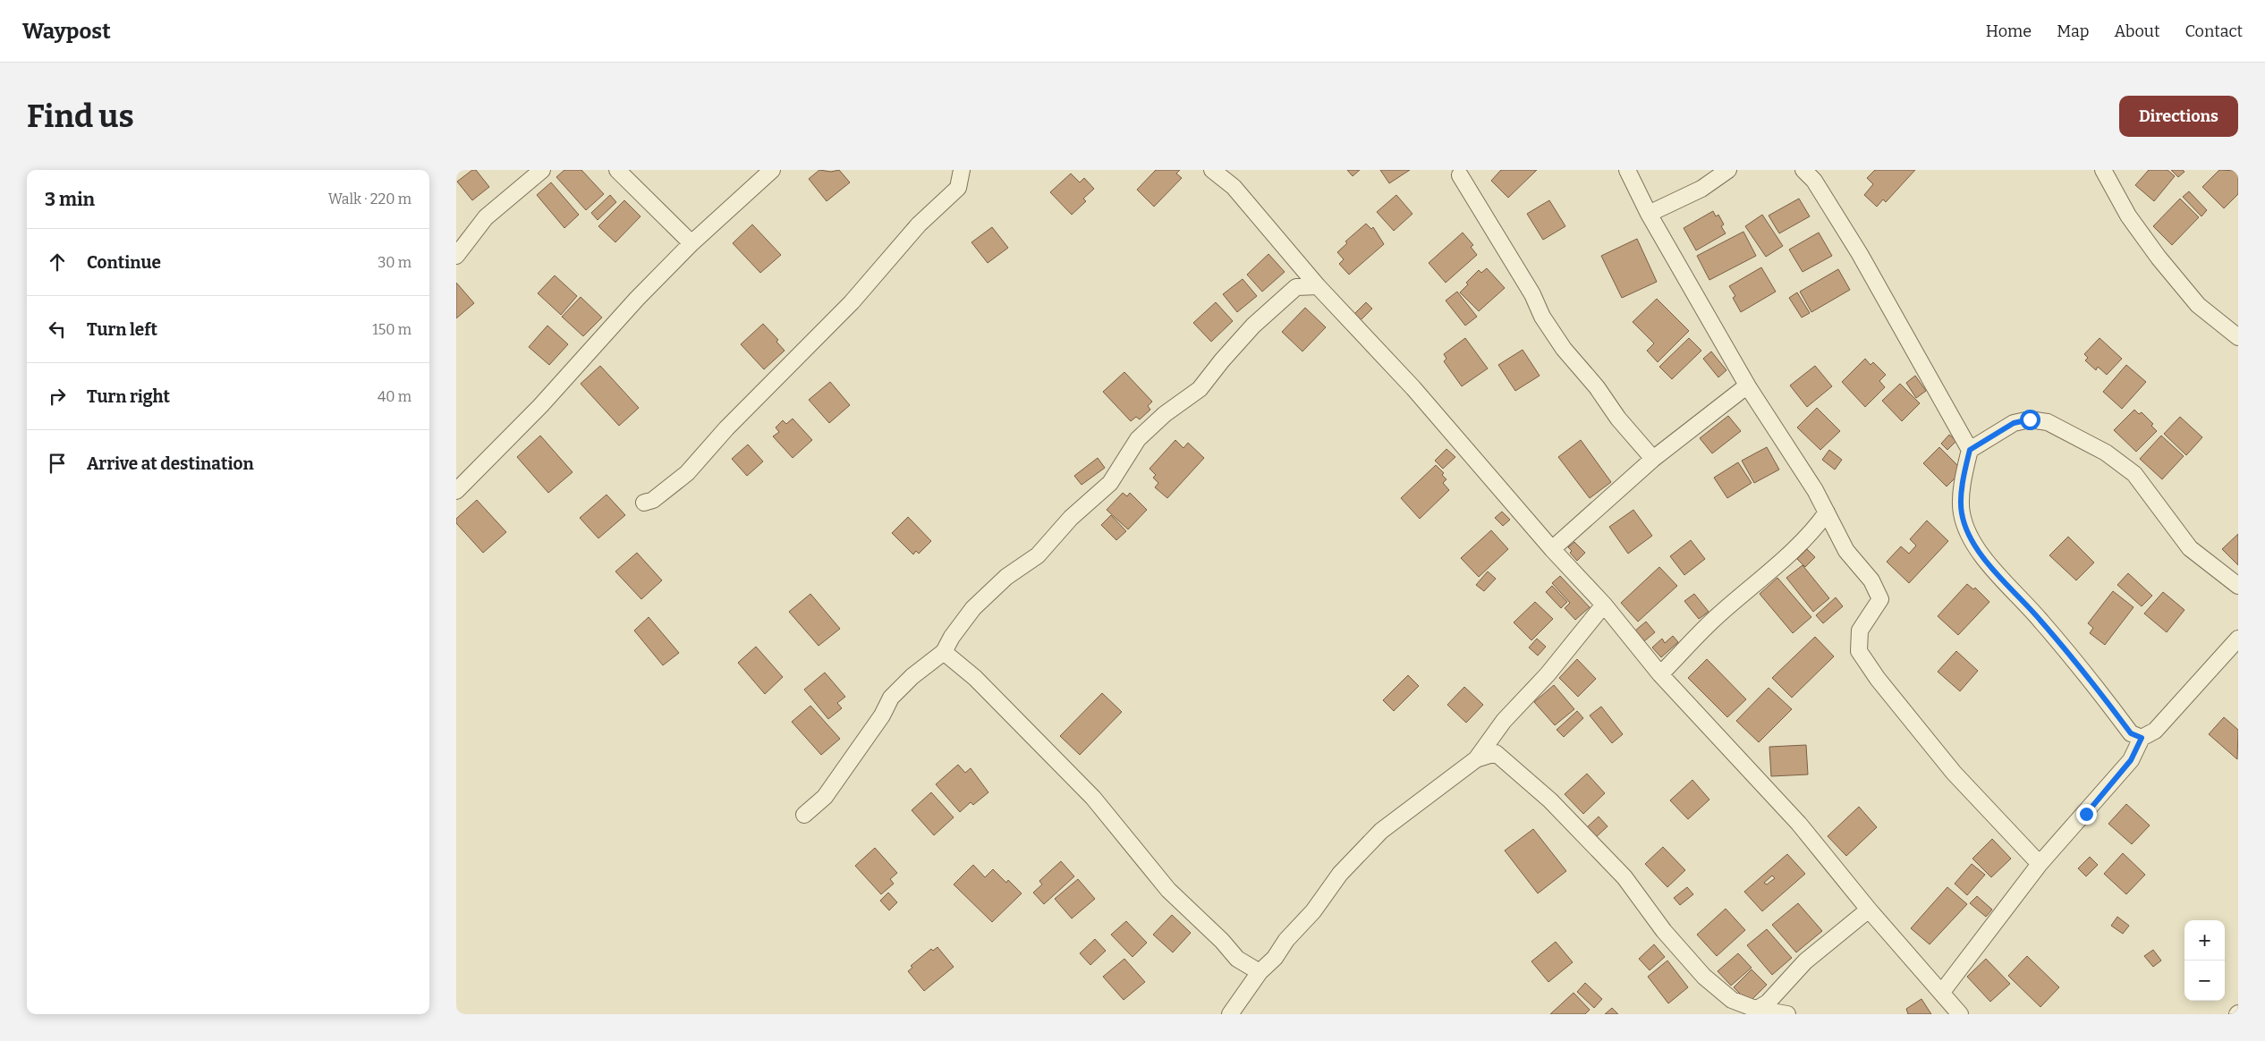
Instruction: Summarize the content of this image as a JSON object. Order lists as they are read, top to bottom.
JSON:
{
  "page": {
    "header": "Waypost",
    "nav": [
      "Home",
      "Map",
      "About",
      "Contact"
    ],
    "buttons": "Directions",
    "title": "Find us",
    "heading": ["3 min", "Walk · 220 m"],
    "list": [
      ["Continue", "30 m"],
      ["Turn left", "150 m"],
      ["Turn right", "40 m"],
      "Arrive at destination"
    ],
    "map_buttons": ["+", "−"]
  }
}
